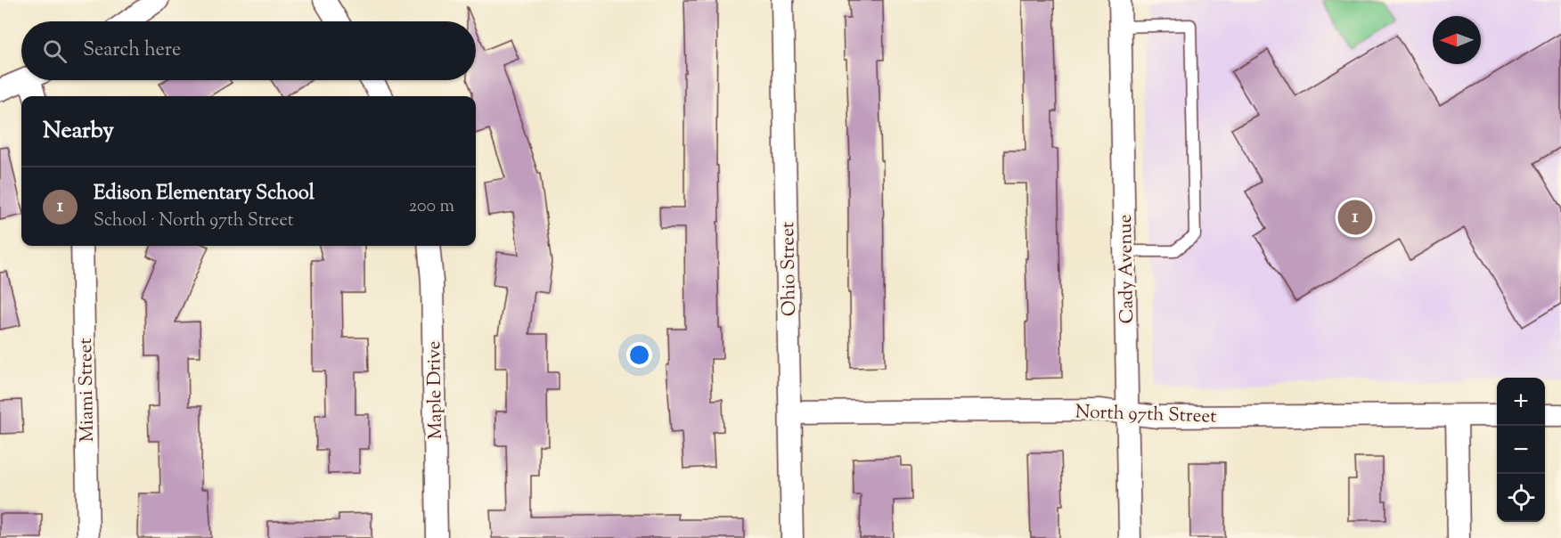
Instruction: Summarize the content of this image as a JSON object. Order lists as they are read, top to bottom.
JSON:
{
  "streets": {
    "street": [
      "Ohio Street",
      "Cady Avenue",
      "Miami Street",
      "Maple Drive",
      "North 97th Street"
    ]
  },
  "crossings": [
    ["Ohio Street", "North 97th Street"],
    ["Cady Avenue", "North 97th Street"]
  ],
  "north": "left",
  "page": {
    "search": "Search here",
    "heading": "Nearby",
    "list": [
      {
        "mark": "1",
        "name": "Edison Elementary School",
        "note": "School · North 97th Street",
        "value": "200 m"
      }
    ],
    "pins": "1",
    "map_buttons": ["+", "−"]
  }
}
